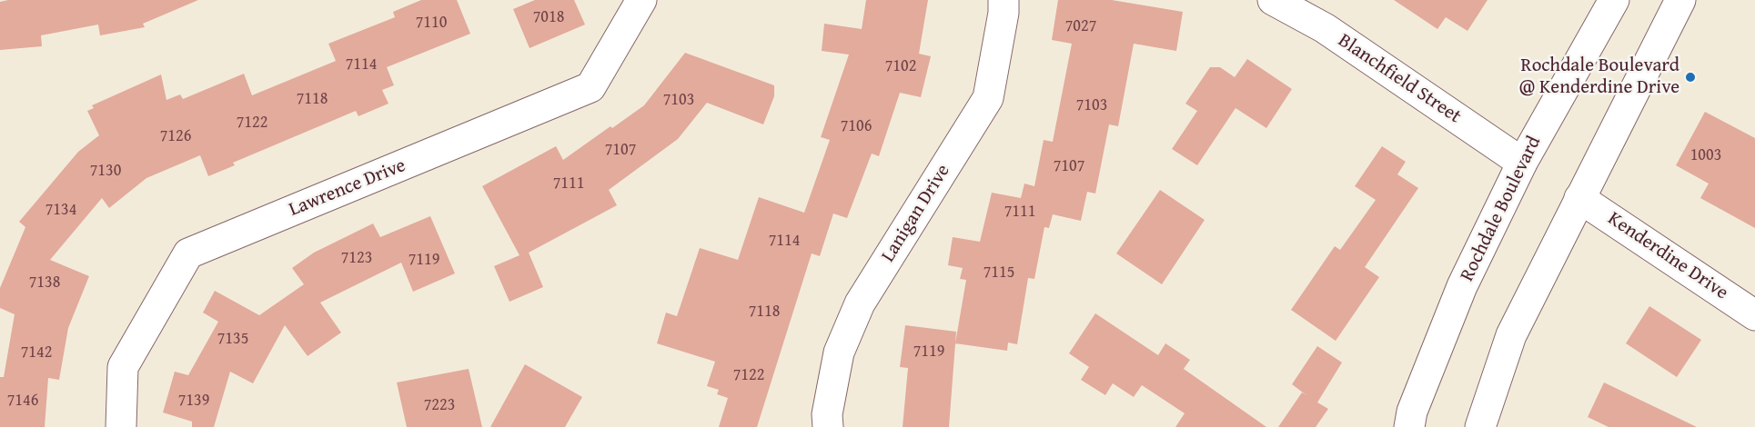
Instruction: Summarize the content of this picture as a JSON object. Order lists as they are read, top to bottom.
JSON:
{
  "streets": {
    "street": [
      "Blanchfield Street",
      "Lawrence Drive",
      "Rochdale Boulevard",
      "Lanigan Drive",
      "Kenderdine Drive"
    ]
  },
  "crossings": [
    ["Blanchfield Street", "Rochdale Boulevard"]
  ],
  "places": ["Rochdale Boulevard @ Kenderdine Drive"],
  "house_numbers": [
    "7018",
    "7110",
    "7027",
    "7114",
    "7102",
    "7118",
    "7103",
    "7103",
    "7122",
    "7106",
    "7126",
    "7107",
    "1003",
    "7107",
    "7130",
    "7111",
    "7134",
    "7111",
    "7114",
    "7123",
    "7119",
    "7115",
    "7138",
    "7118",
    "7135",
    "7119",
    "7142",
    "7122",
    "7146",
    "7139",
    "7223"
  ]
}
